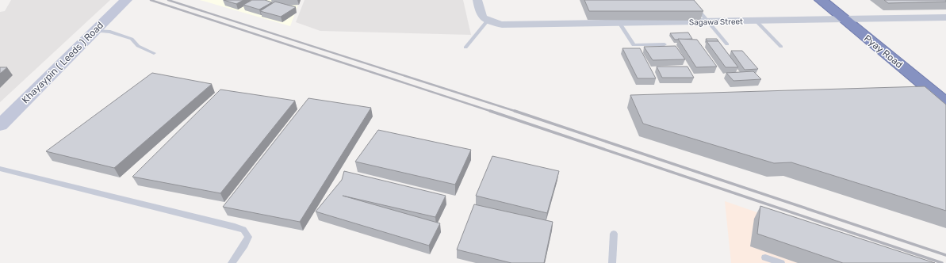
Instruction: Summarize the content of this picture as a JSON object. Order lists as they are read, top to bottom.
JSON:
{
  "streets": {
    "highway": ["Pyay Road"],
    "street": ["Sagawa Street", "Khayaypin ( Leeds ) Road"]
  },
  "crossings": [
    ["Sagawa Street", "Pyay Road"]
  ]
}
